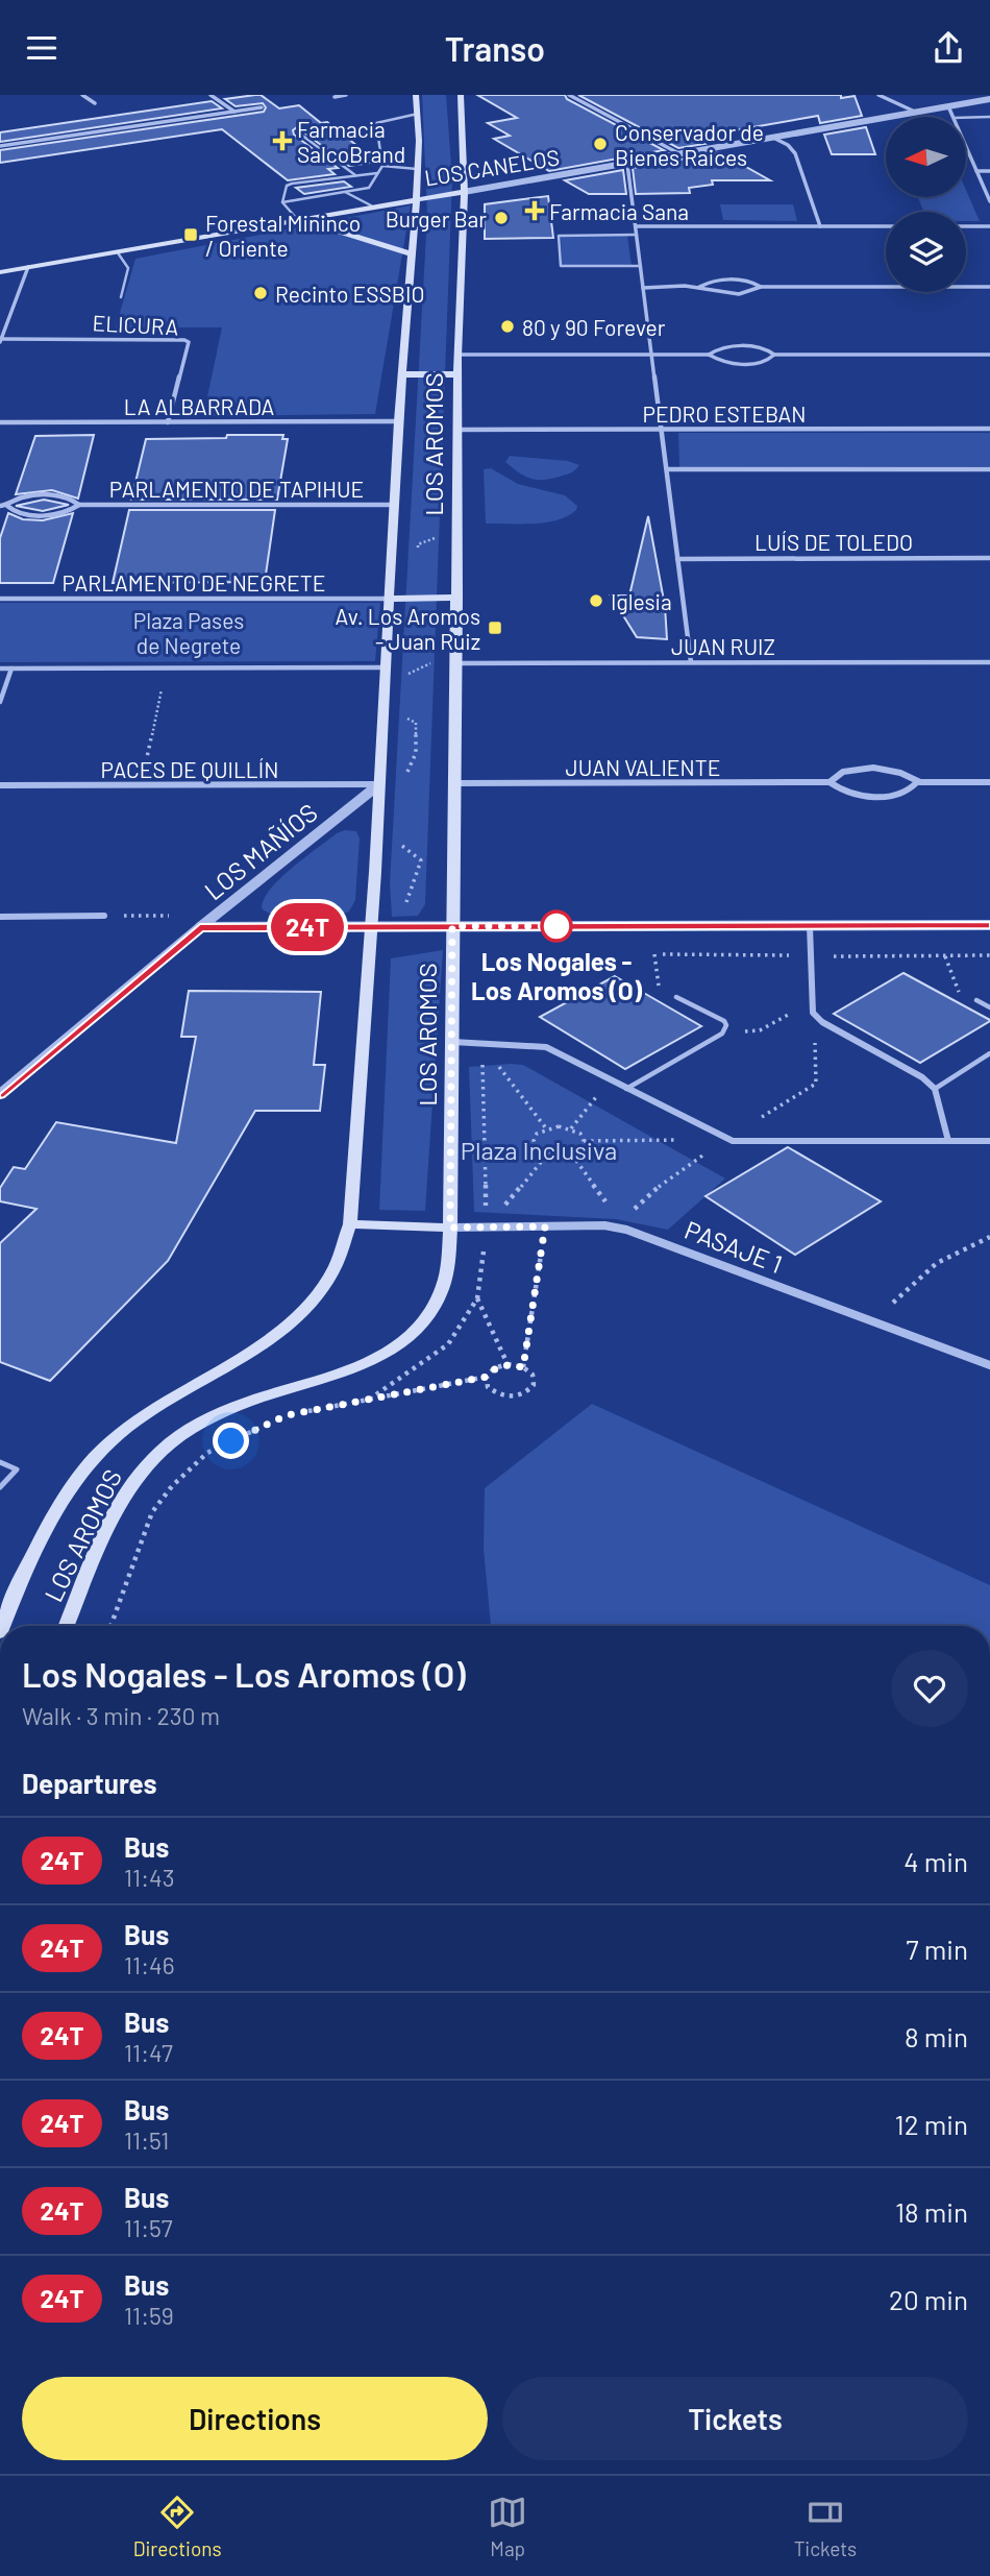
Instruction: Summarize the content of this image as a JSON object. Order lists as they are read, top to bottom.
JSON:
{
  "streets": {
    "main road": ["LOS CANELOS", "LOS AROMOS"],
    "street": [
      "ELICURA",
      "LA ALBARRADA",
      "PEDRO ESTEBAN",
      "PARLAMENTO DE TAPIHUE",
      "LUÍS DE TOLEDO",
      "PARLAMENTO DE NEGRETE",
      "JUAN RUIZ",
      "JUAN VALIENTE",
      "PACES DE QUILLÍN",
      "LOS MAÑÍOS",
      "PASAJE 1"
    ]
  },
  "crossings": [
    ["LOS CANELOS", "LOS AROMOS"],
    ["ELICURA", "LA ALBARRADA"],
    ["LA ALBARRADA", "LOS AROMOS"],
    ["PEDRO ESTEBAN", "LOS AROMOS"],
    ["LOS AROMOS", "PARLAMENTO DE TAPIHUE"],
    ["LOS AROMOS", "PARLAMENTO DE NEGRETE"],
    ["LOS AROMOS", "JUAN RUIZ"],
    ["LOS AROMOS", "JUAN VALIENTE"],
    ["LOS AROMOS", "PACES DE QUILLÍN"],
    ["LOS AROMOS", "LOS MAÑÍOS"],
    ["LOS AROMOS", "PASAJE 1"],
    ["PACES DE QUILLÍN", "LOS MAÑÍOS"]
  ],
  "parks": ["Plaza Pases de Negrete", "Plaza Inclusiva"],
  "places": {
    "health": ["Farmacia SalcoBrand", "Farmacia Sana"],
    "other": [
      "Conservador de Bienes Raices",
      "Burger Bar",
      "Recinto ESSBIO",
      "80 y 90 Forever",
      "Iglesia",
      "Los Nogales - Los Aromos (O)"
    ],
    "transit": ["Forestal Mininco / Oriente", "Av. Los Aromos - Juan Ruiz"]
  },
  "lines": ["bus line 24T"],
  "north": "left",
  "page": {
    "header": "Transo",
    "on_map": "24T",
    "heading": [
      ["Los Nogales - Los Aromos (O)", "Walk · 3 min · 230 m"],
      "Departures"
    ],
    "list": [
      {
        "mark": "24T",
        "name": "Bus",
        "note": "11:43",
        "value": "4 min"
      },
      {
        "mark": "24T",
        "name": "Bus",
        "note": "11:46",
        "value": "7 min"
      },
      {
        "mark": "24T",
        "name": "Bus",
        "note": "11:47",
        "value": "8 min"
      },
      {
        "mark": "24T",
        "name": "Bus",
        "note": "11:51",
        "value": "12 min"
      },
      {
        "mark": "24T",
        "name": "Bus",
        "note": "11:57",
        "value": "18 min"
      },
      {
        "mark": "24T",
        "name": "Bus",
        "note": "11:59",
        "value": "20 min"
      }
    ],
    "buttons": ["Directions", "Tickets"],
    "tabs": ["Directions", "Map", "Tickets"]
  }
}
